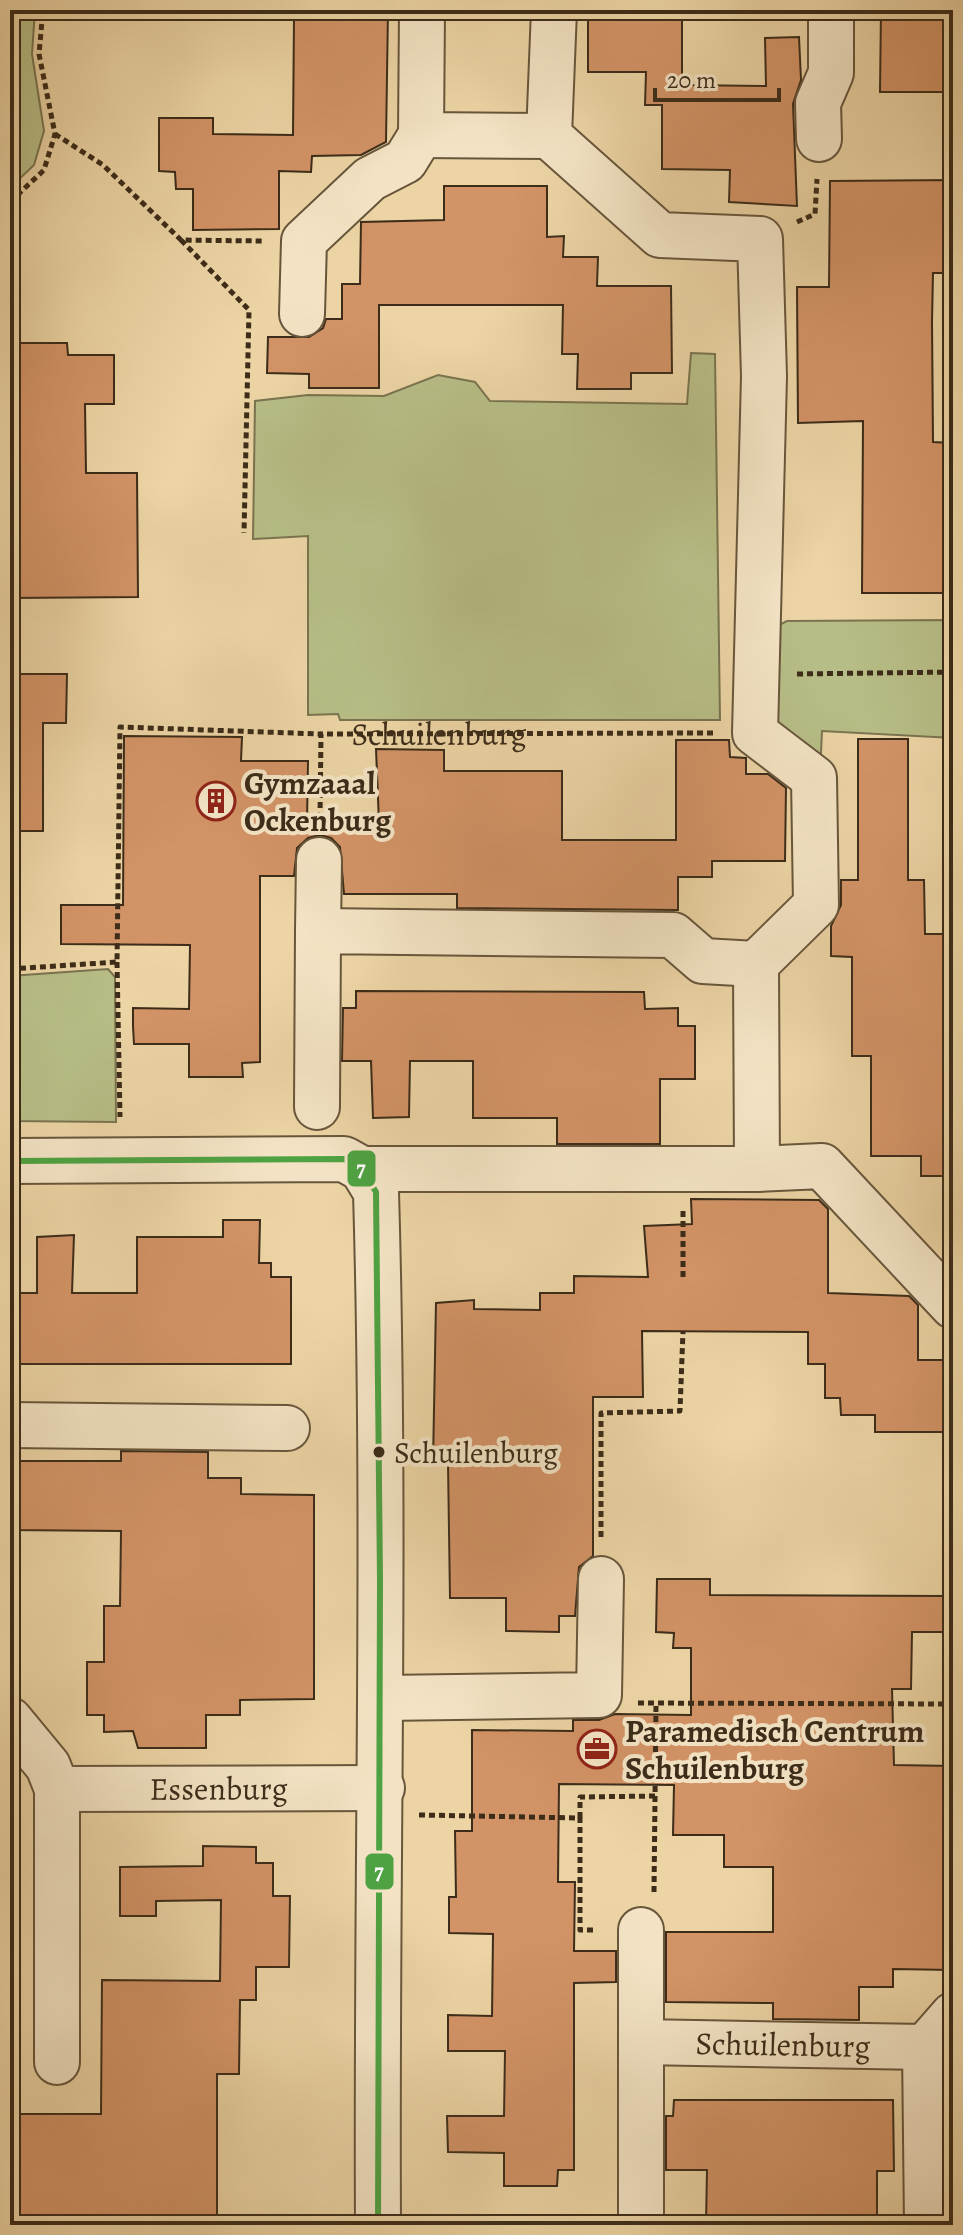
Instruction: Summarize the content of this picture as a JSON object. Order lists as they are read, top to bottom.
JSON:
{
  "streets": {
    "street": ["Schuilenburg", "Essenburg"]
  },
  "places": {
    "building": ["Gymzaaal Ockenburg"],
    "other": ["Schuilenburg"],
    "office": ["Paramedisch Centrum Schuilenburg"]
  },
  "lines": ["transit line 7"],
  "scale_bar": "20 m"
}
